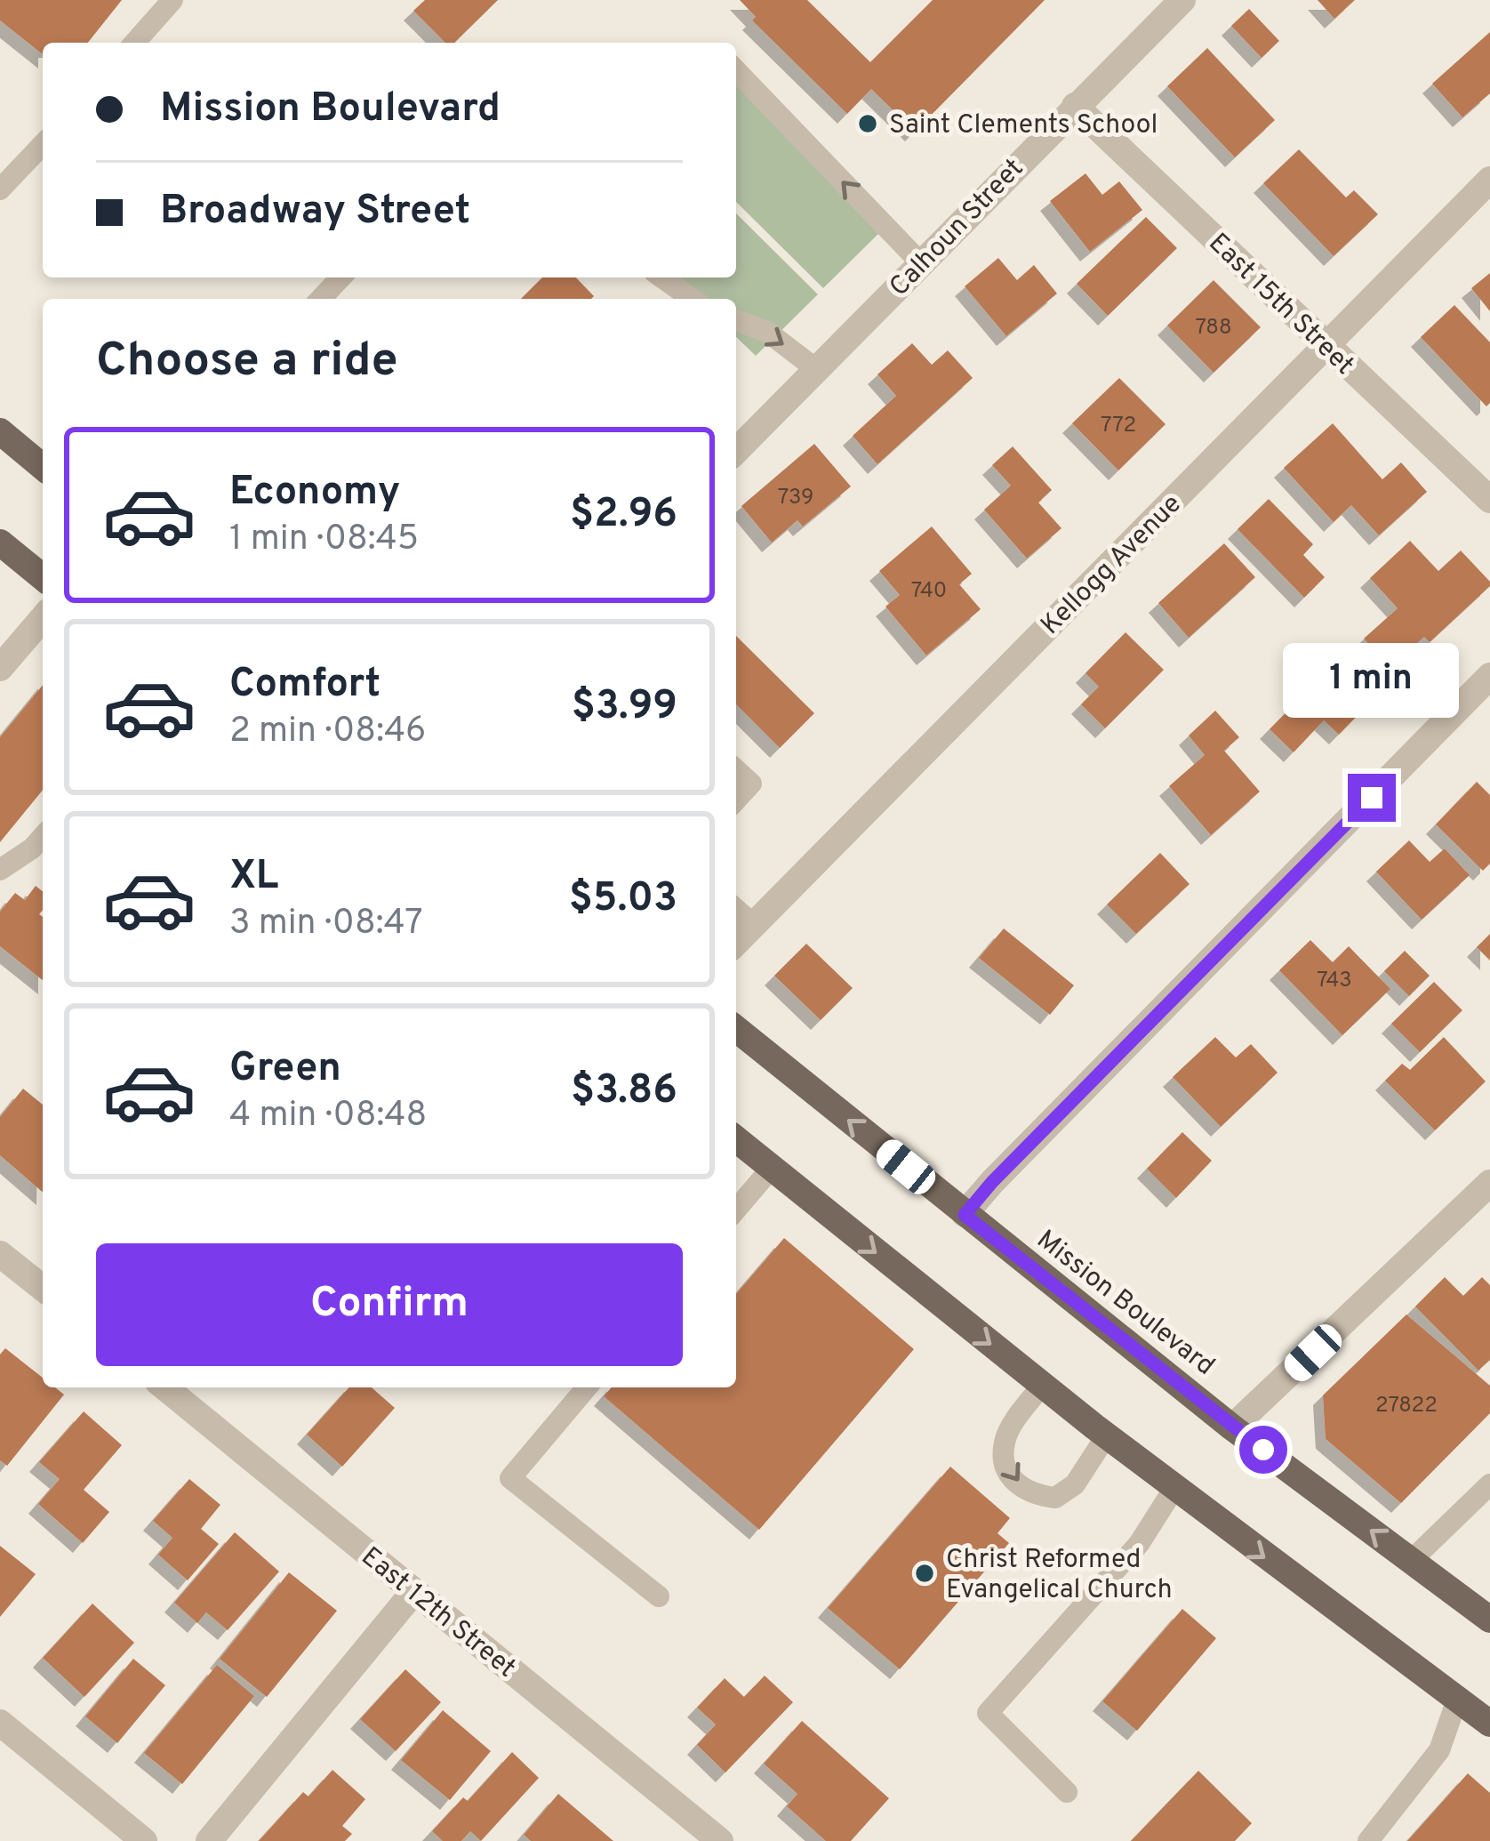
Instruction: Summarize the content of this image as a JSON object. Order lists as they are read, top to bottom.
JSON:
{
  "streets": {
    "main road": ["Mission Boulevard"],
    "street": [
      "Calhoun Street",
      "East 15th Street",
      "Kellogg Avenue",
      "East 12th Street"
    ]
  },
  "crossings": [
    ["Calhoun Street", "East 15th Street"],
    ["East 15th Street", "Kellogg Avenue"]
  ],
  "places": ["Saint Clements School", "Christ Reformed Evangelical Church"],
  "house_numbers": [
    "788",
    "772",
    "739",
    "740",
    "743",
    "27822"
  ],
  "page": {
    "banner": ["Mission Boulevard", "Broadway Street"],
    "heading": "Choose a ride",
    "list": [
      {
        "name": "Economy",
        "note": "1 min · 08:45",
        "value": "$2.96"
      },
      {
        "name": "Comfort",
        "note": "2 min · 08:46",
        "value": "$3.99"
      },
      {
        "name": "XL",
        "note": "3 min · 08:47",
        "value": "$5.03"
      },
      {
        "name": "Green",
        "note": "4 min · 08:48",
        "value": "$3.86"
      }
    ],
    "bubble": "1 min",
    "buttons": "Confirm"
  }
}
